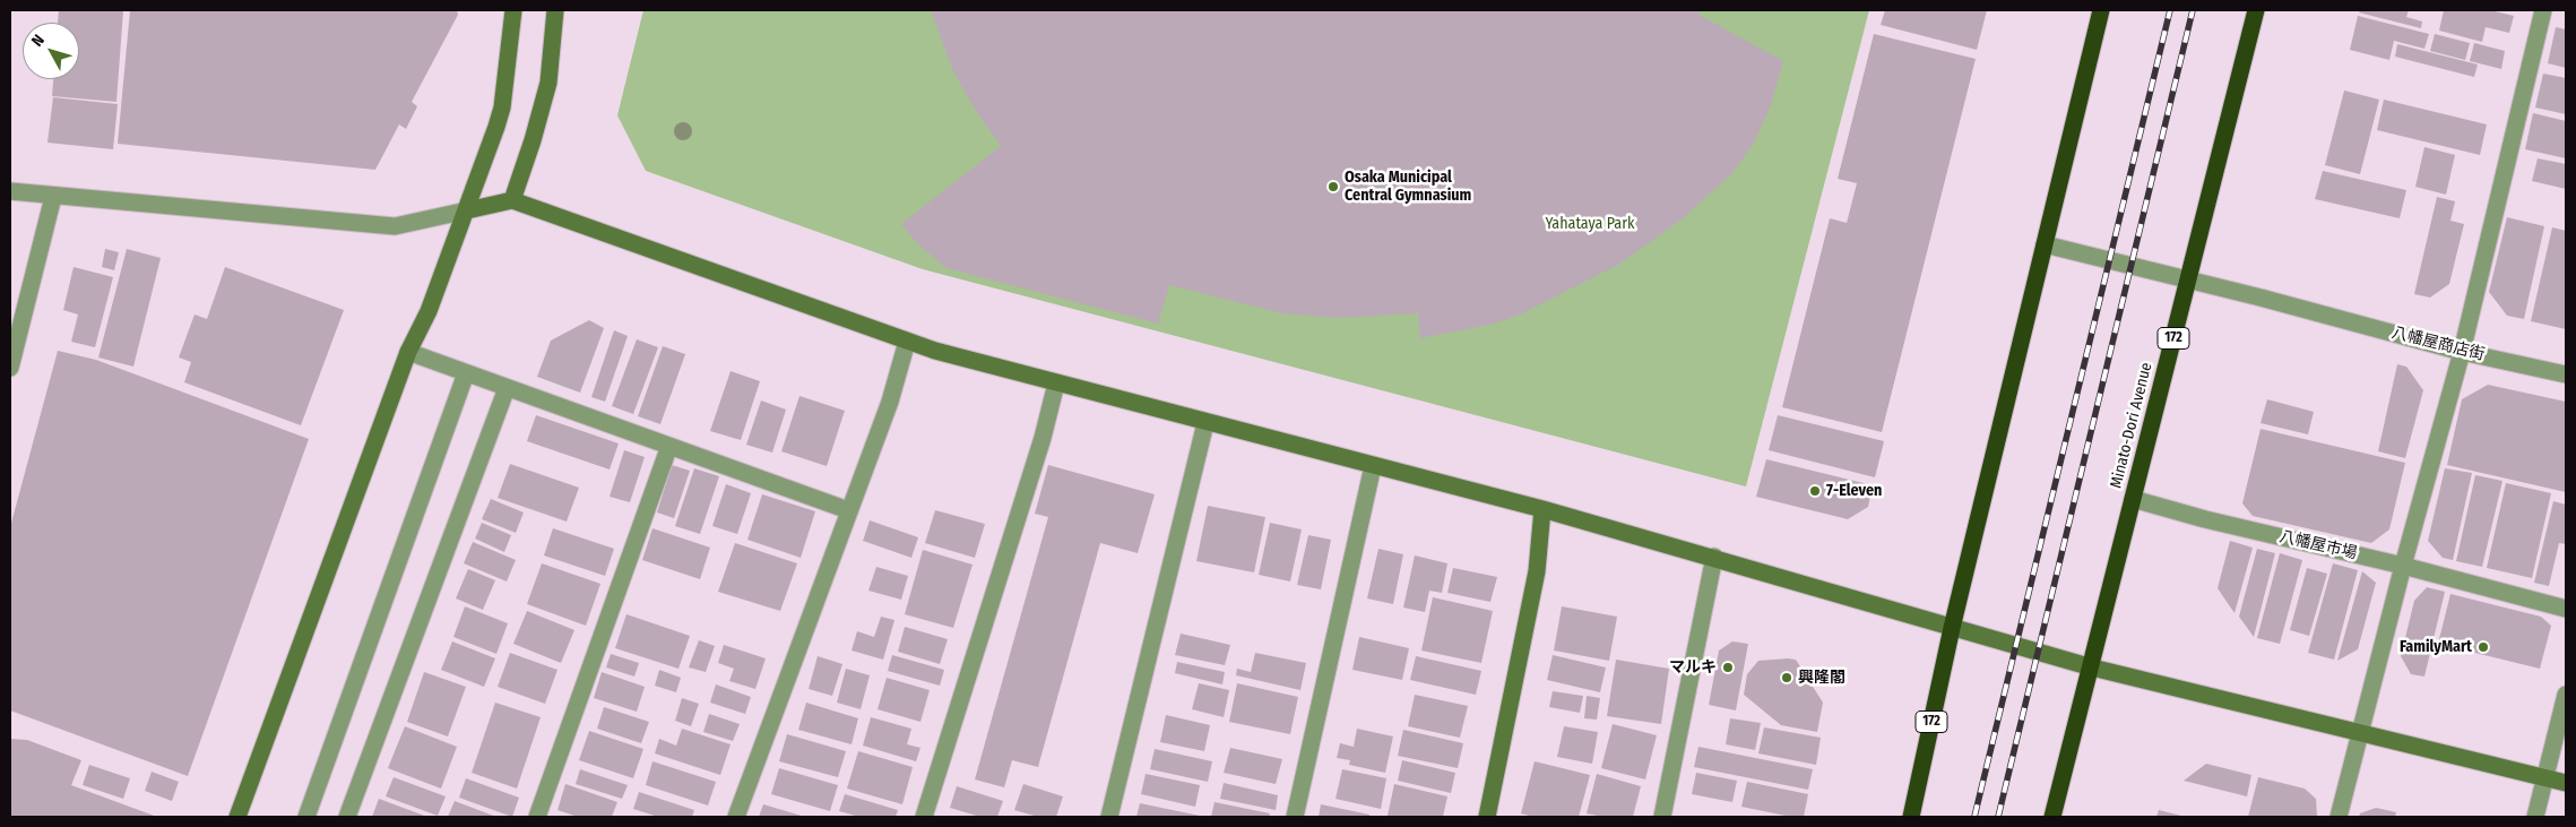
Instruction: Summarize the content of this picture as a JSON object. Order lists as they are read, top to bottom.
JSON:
{
  "streets": {
    "highway": ["172", "Minato-Dori Avenue"],
    "street": ["八幡屋商店街", "八幡屋市場"]
  },
  "crossings": [
    ["172", "八幡屋商店街"],
    ["八幡屋商店街", "Minato-Dori Avenue"],
    ["Minato-Dori Avenue", "八幡屋市場"]
  ],
  "parks": ["Yahataya Park"],
  "places": [
    "Osaka Municipal Central Gymnasium",
    "7-Eleven",
    "FamilyMart",
    "マルキ",
    "興隆閣"
  ],
  "north": "top left"
}
